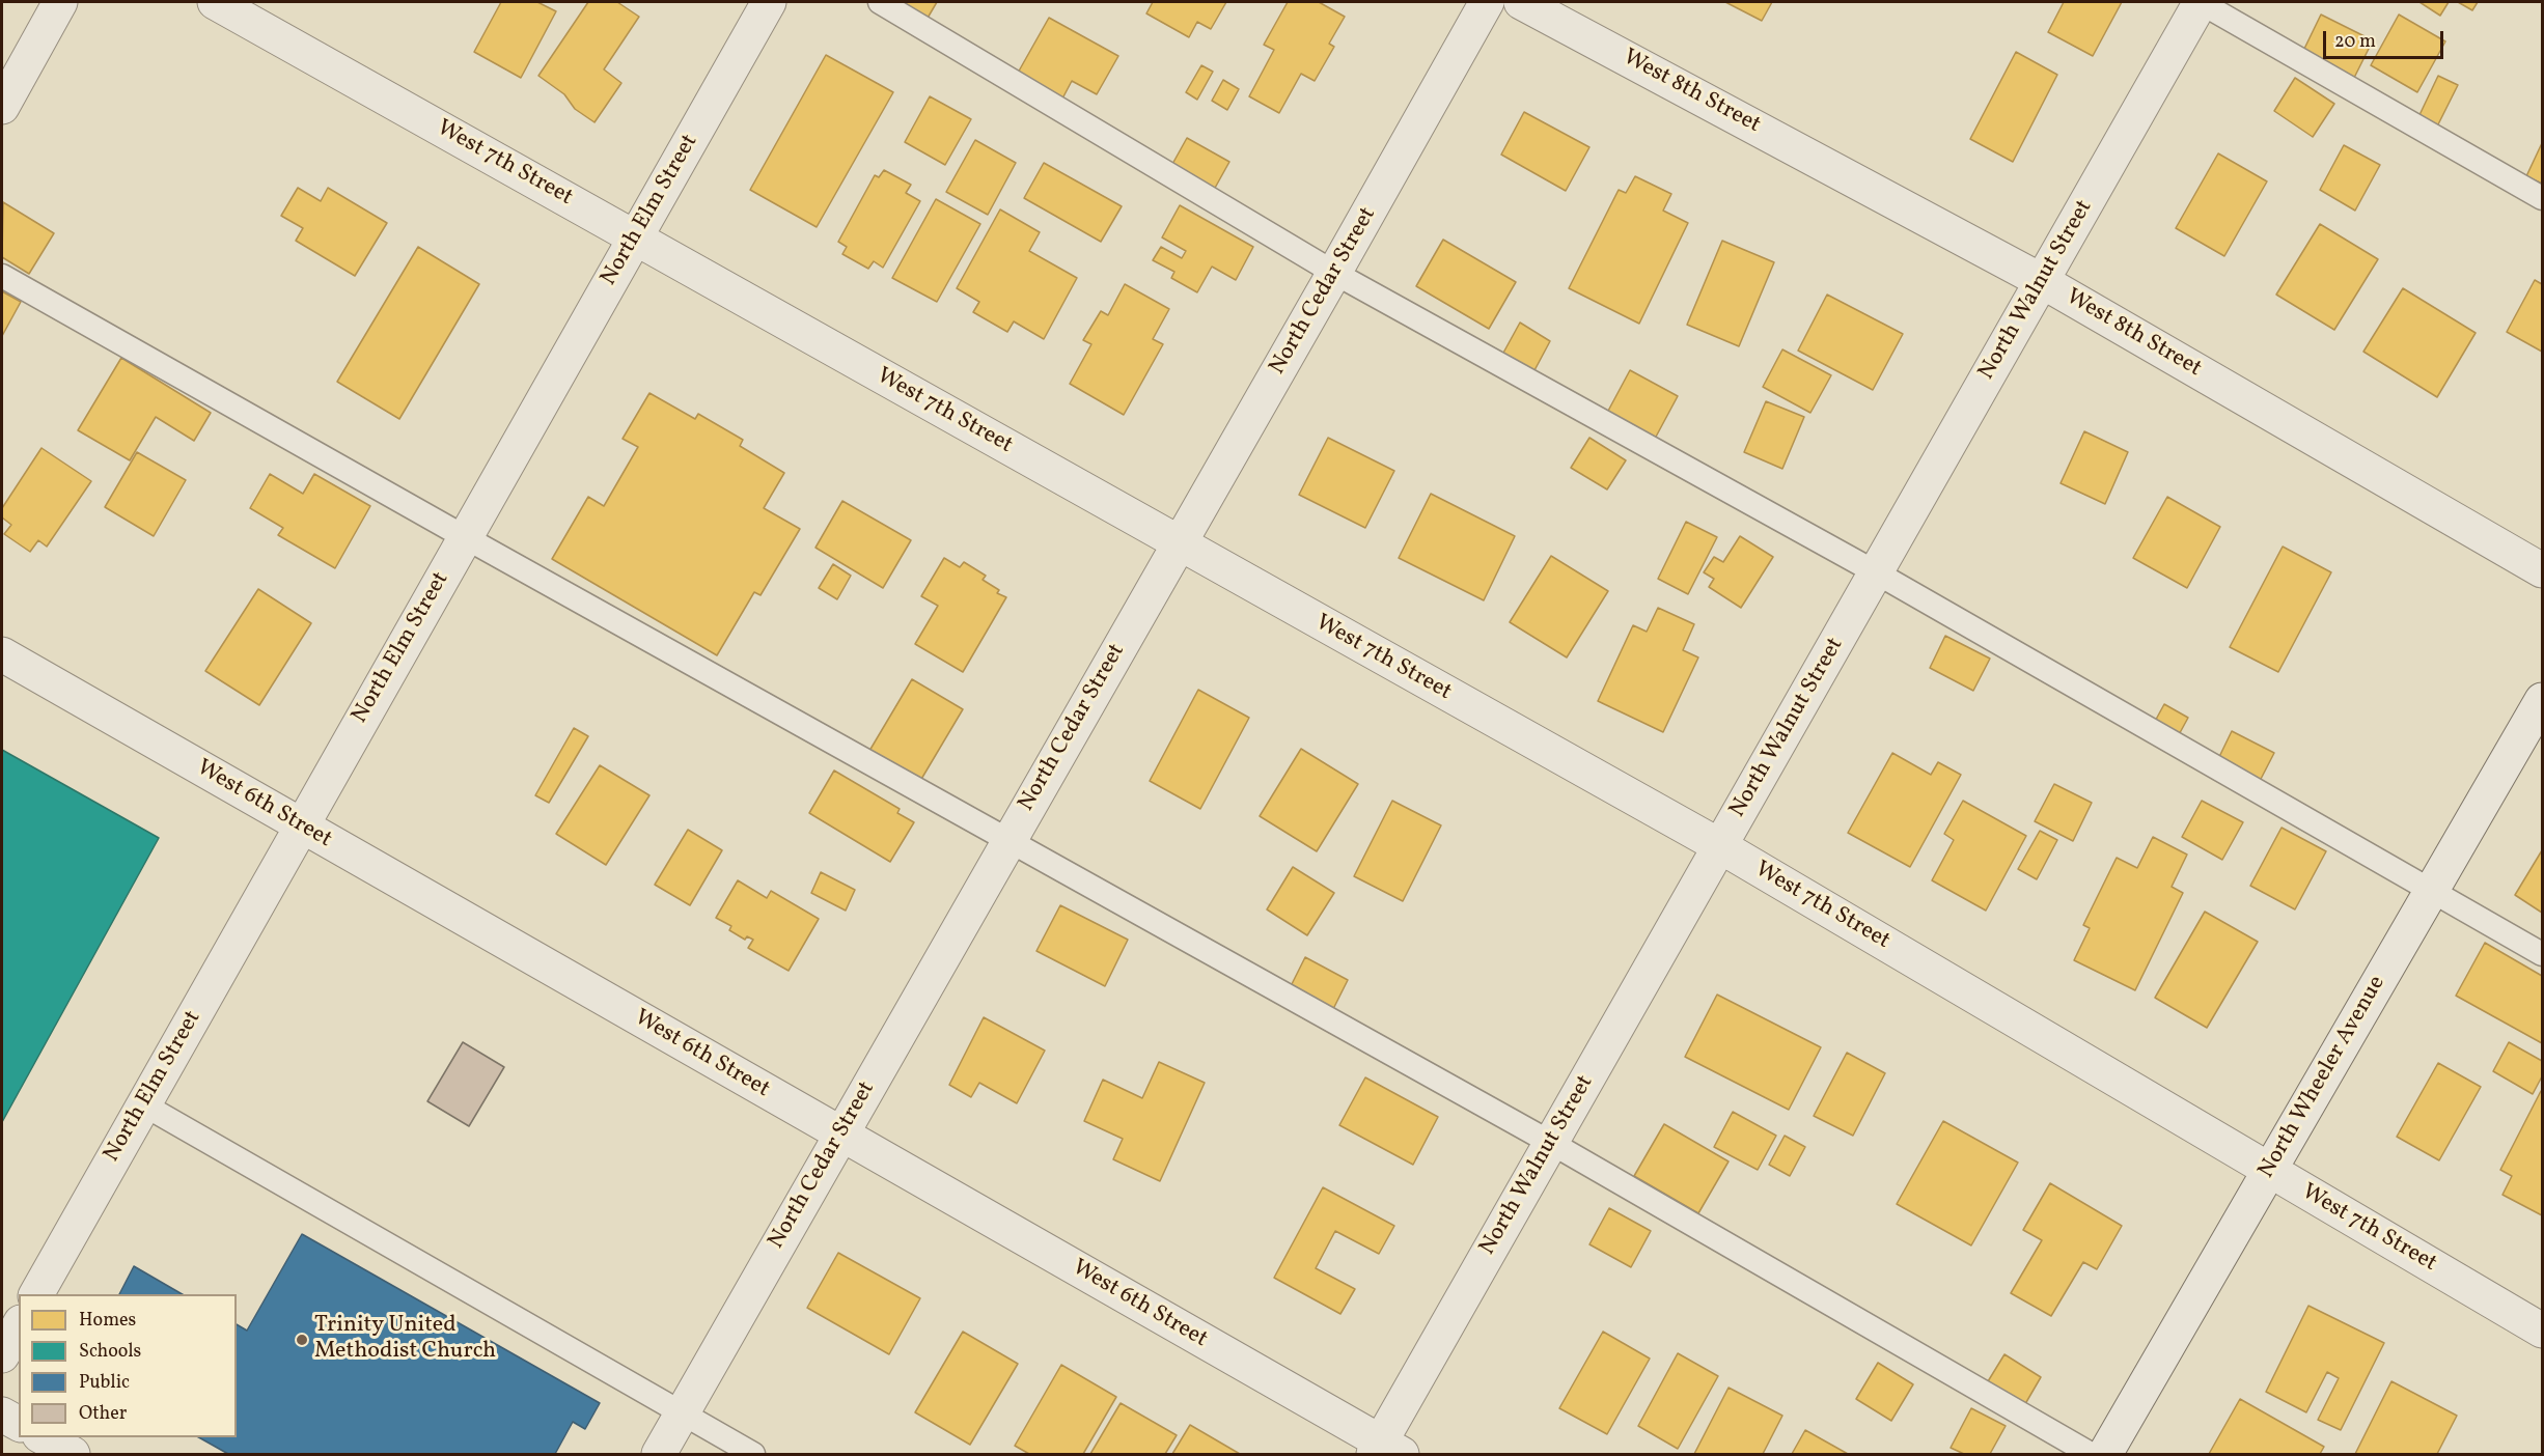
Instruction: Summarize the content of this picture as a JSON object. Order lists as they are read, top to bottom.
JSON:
{
  "streets": {
    "street": [
      "West 8th Street",
      "West 7th Street",
      "North Elm Street",
      "North Walnut Street",
      "North Cedar Street",
      "West 6th Street",
      "North Wheeler Avenue"
    ]
  },
  "crossings": [
    ["West 8th Street", "North Walnut Street"],
    ["West 7th Street", "North Elm Street"],
    ["West 7th Street", "North Walnut Street"],
    ["West 7th Street", "North Cedar Street"],
    ["West 7th Street", "North Wheeler Avenue"],
    ["North Elm Street", "West 6th Street"],
    ["North Walnut Street", "West 6th Street"],
    ["North Cedar Street", "West 6th Street"]
  ],
  "places": ["Trinity United Methodist Church"],
  "legend": [
    "Homes",
    "Schools",
    "Public",
    "Other"
  ],
  "scale_bar": "20 m"
}
